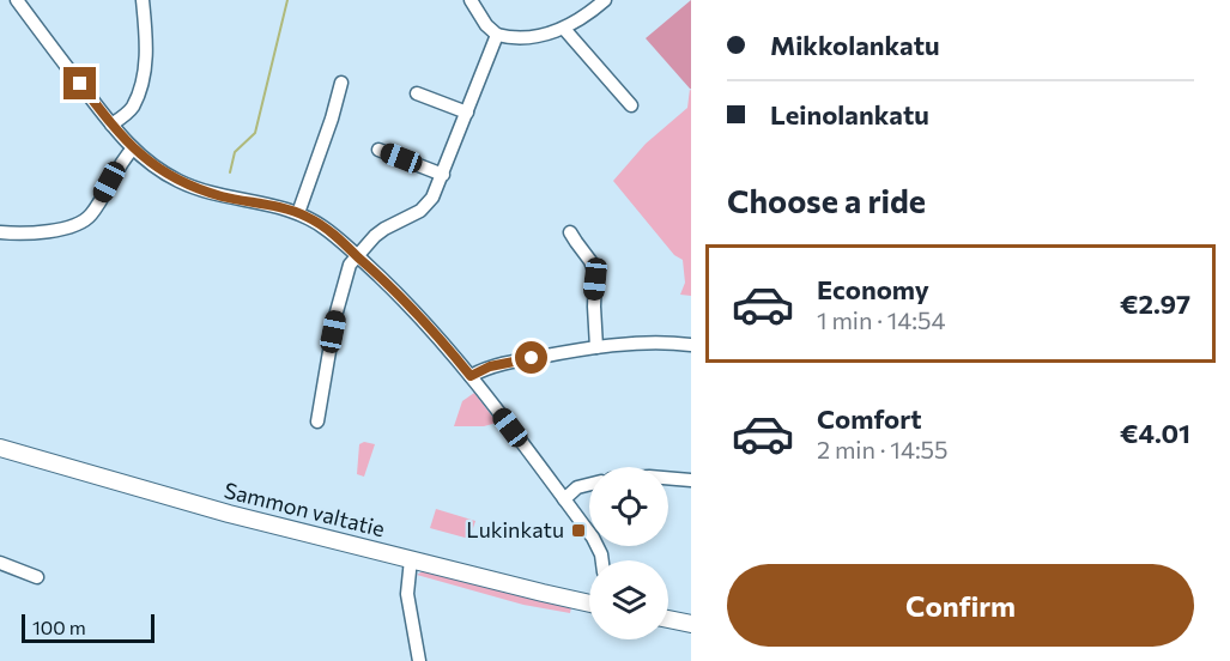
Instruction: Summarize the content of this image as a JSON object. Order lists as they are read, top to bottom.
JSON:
{
  "streets": {
    "main road": ["Sammon valtatie"]
  },
  "places": {
    "transit": ["Lukinkatu"]
  },
  "scale_bar": "100 m",
  "page": {
    "banner": ["Mikkolankatu", "Leinolankatu"],
    "heading": "Choose a ride",
    "list": [
      {
        "name": "Economy",
        "note": "1 min · 14:54",
        "value": "€2.97"
      },
      {
        "name": "Comfort",
        "note": "2 min · 14:55",
        "value": "€4.01"
      }
    ],
    "buttons": "Confirm",
    "scale": "100 m"
  }
}
